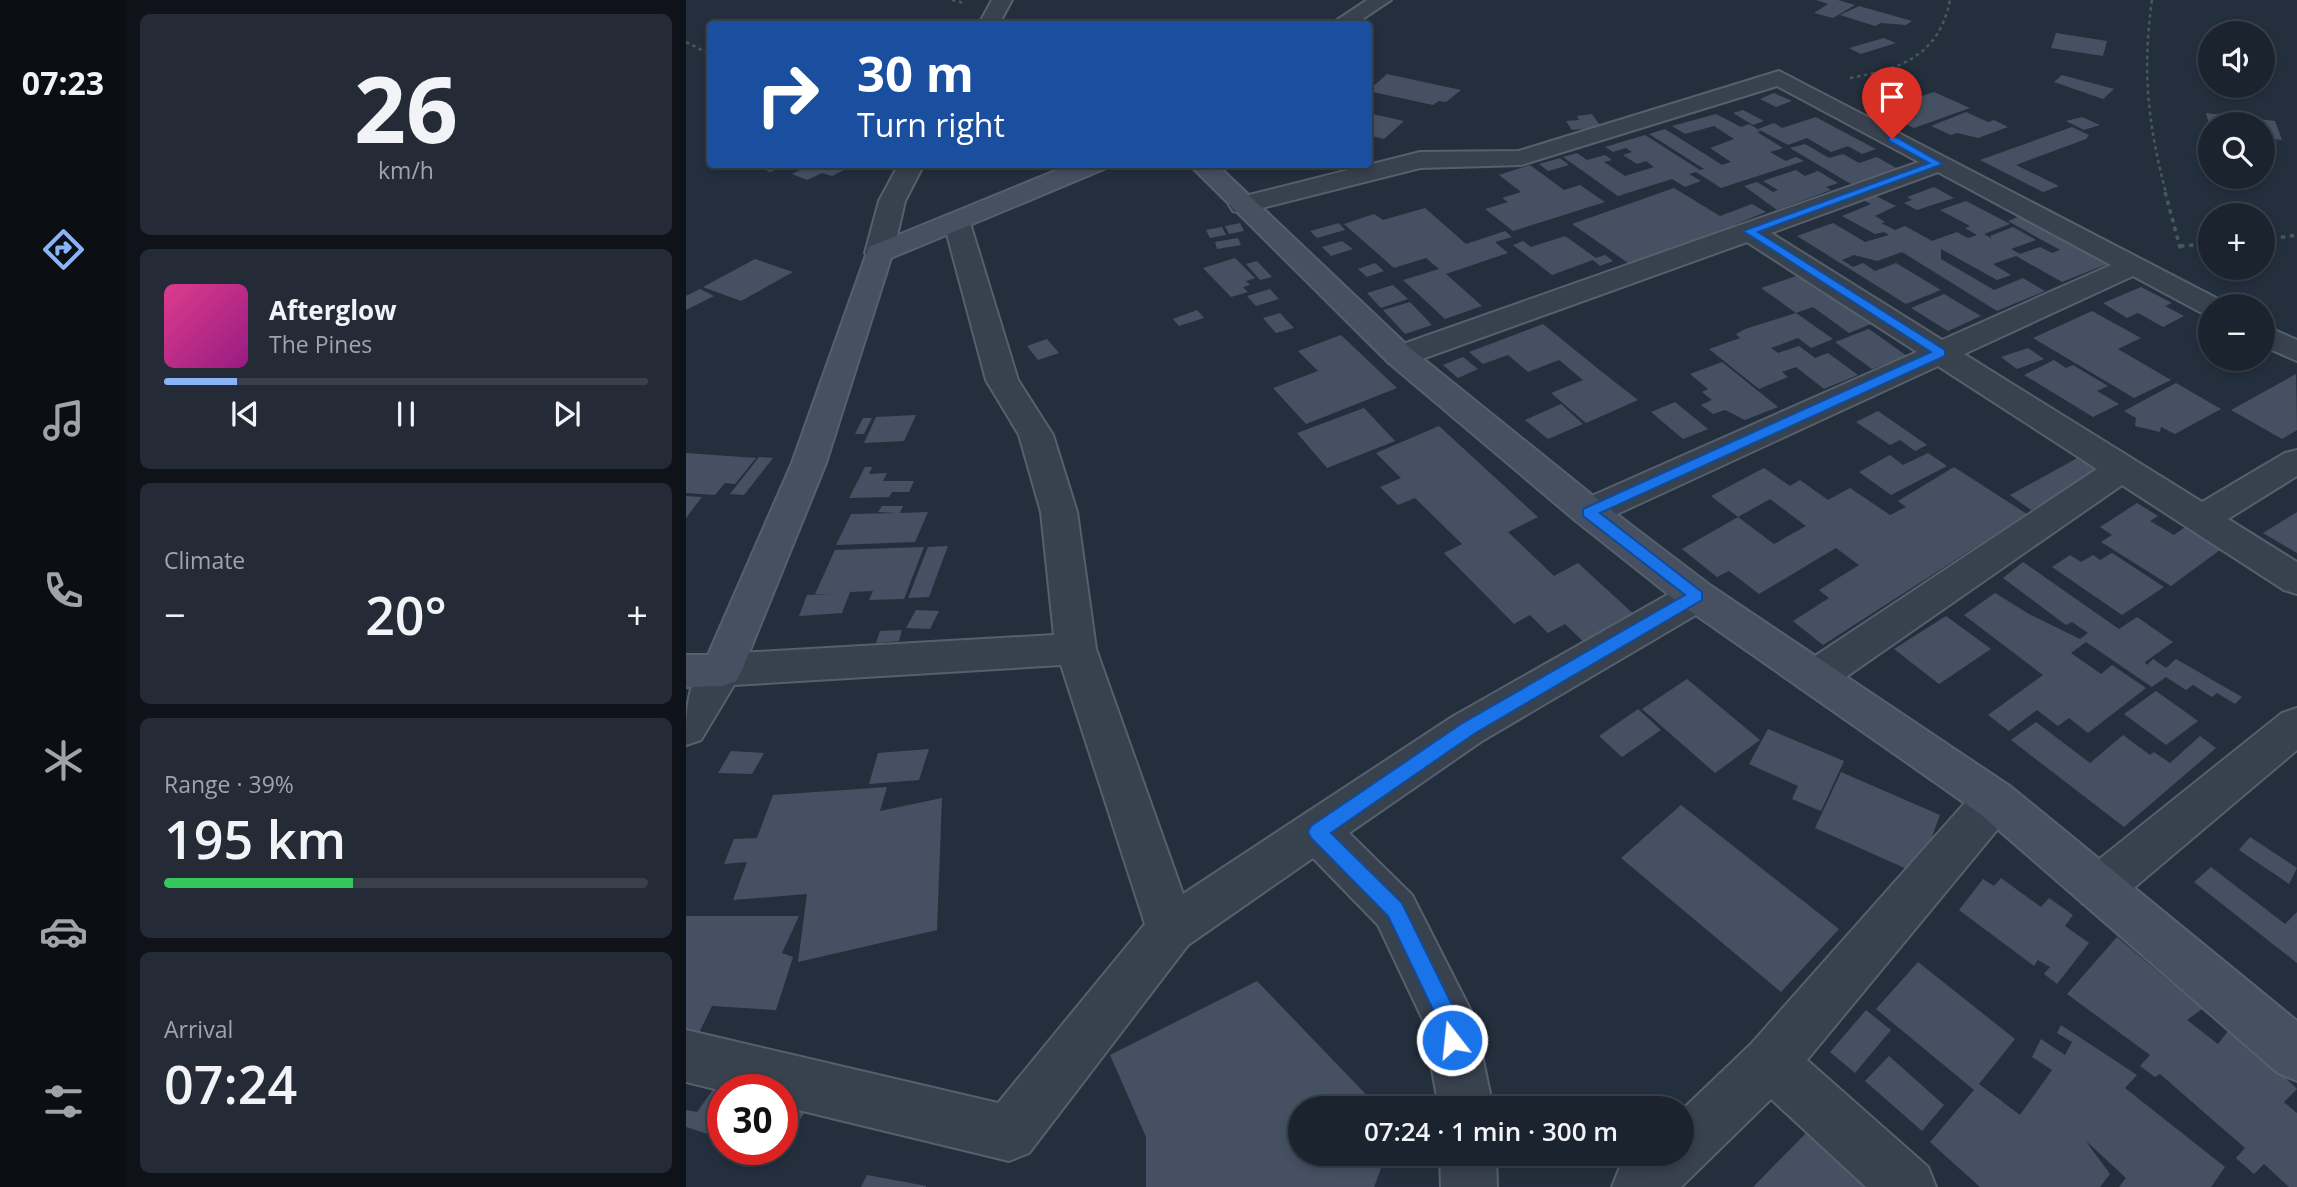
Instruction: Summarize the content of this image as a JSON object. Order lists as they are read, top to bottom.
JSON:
{
  "page": {
    "tabs": "07:23",
    "tile": [
      ["26", "km/h"],
      "Climate",
      ["Range · 39%", "195 km"],
      ["Arrival", "07:24"]
    ],
    "map_buttons": ["+", "−"],
    "turn": ["30 m", "Turn right"],
    "song": ["Afterglow", "The Pines"],
    "heat": ["−", "20°", "+"],
    "limit": "30",
    "trip": "07:24 · 1 min · 300 m"
  }
}
